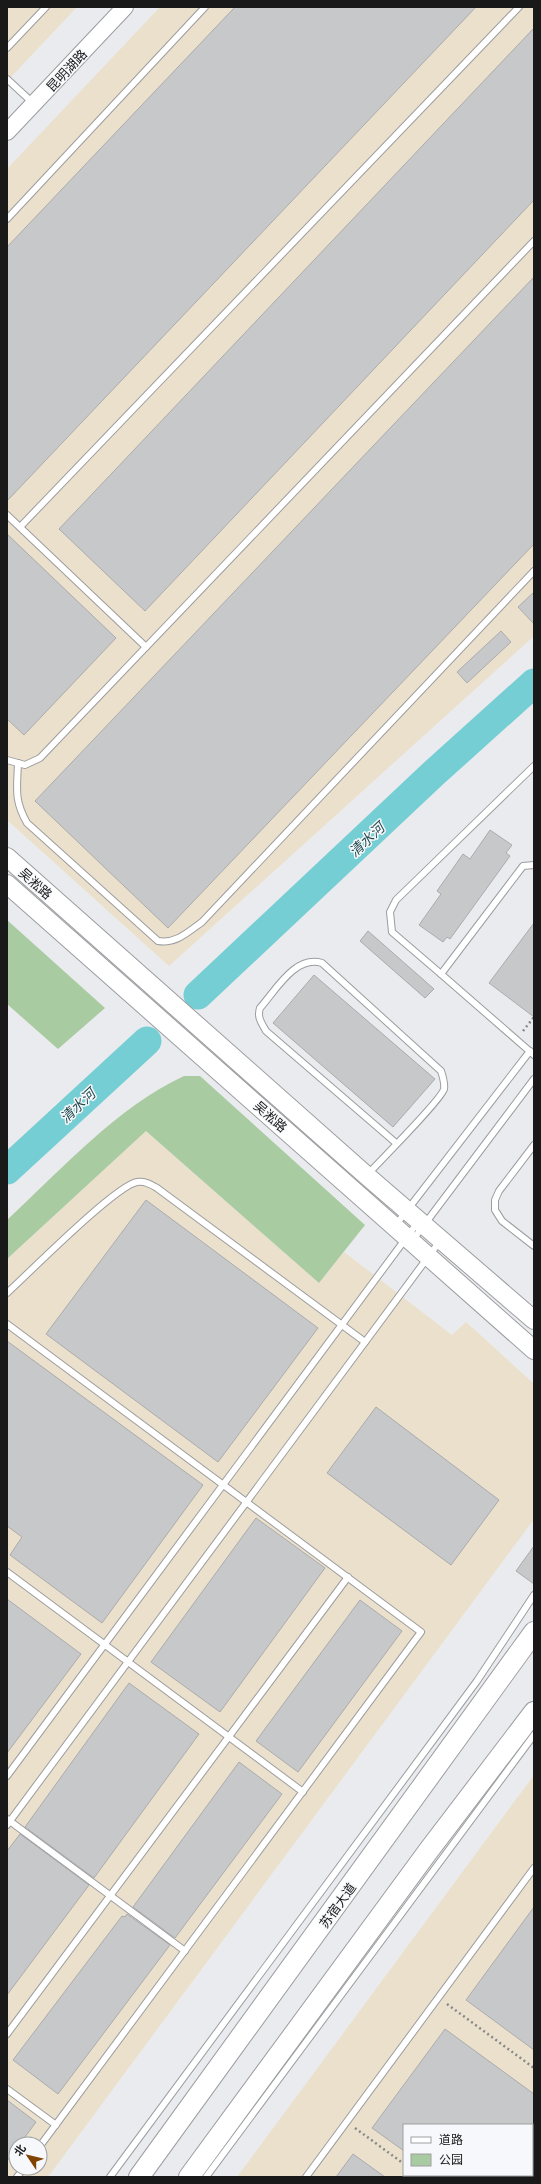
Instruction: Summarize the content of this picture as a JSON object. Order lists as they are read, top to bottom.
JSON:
{
  "streets": {
    "main road": ["吴淞路", "苏宿大道"],
    "street": ["昆明湖路"]
  },
  "water": ["清水河"],
  "legend": ["道路", "公园"],
  "north": "top left"
}
